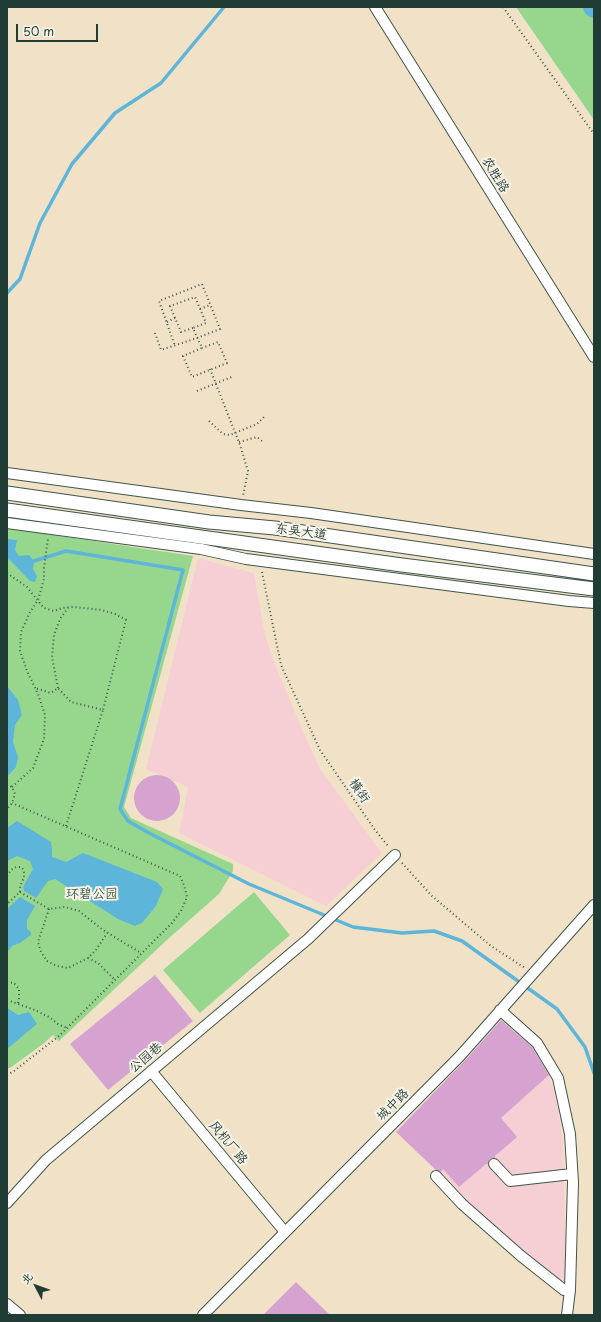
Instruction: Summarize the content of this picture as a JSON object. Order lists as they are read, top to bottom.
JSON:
{
  "streets": {
    "main road": ["东吴大道"],
    "street": [
      "农胜路",
      "公园巷",
      "城中路",
      "风机厂路"
    ],
    "path": ["横街"]
  },
  "crossings": [
    ["横街", "公园巷"],
    ["横街", "城中路"],
    ["公园巷", "风机厂路"],
    ["城中路", "风机厂路"]
  ],
  "parks": ["环碧公园"],
  "scale_bar": "50 m",
  "north": "top left"
}
